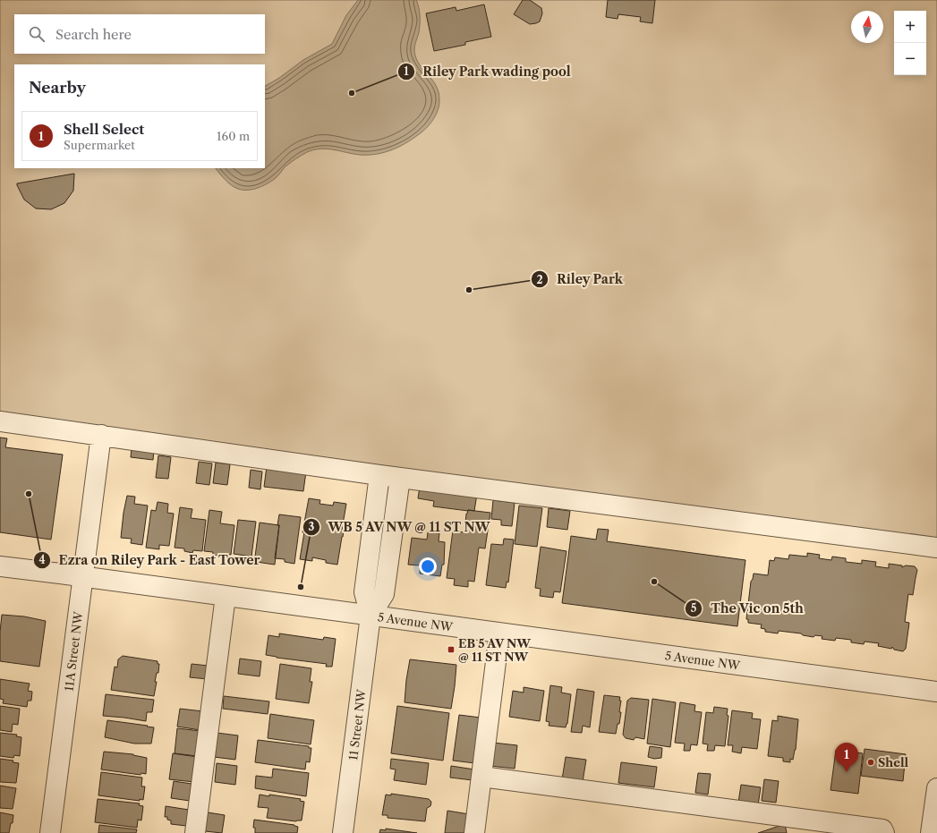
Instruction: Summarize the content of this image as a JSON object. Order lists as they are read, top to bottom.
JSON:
{
  "streets": {
    "street": ["5 Avenue NW", "11A Street NW", "11 Street NW"]
  },
  "crossings": [
    ["5 Avenue NW", "11A Street NW"],
    ["5 Avenue NW", "11 Street NW"]
  ],
  "places": {
    "other": [
      "Riley Park wading pool",
      "Riley Park",
      "Ezra on Riley Park - East Tower",
      "The Vic on 5th",
      "WB 5 AV NW @ 11 ST NW",
      "Shell"
    ],
    "transit": ["EB 5 AV NW @ 11 ST NW"]
  },
  "north": "top",
  "page": {
    "map_buttons": ["+", "−"],
    "search": "Search here",
    "heading": "Nearby",
    "list": [
      {
        "mark": "1",
        "name": "Shell Select",
        "note": "Supermarket",
        "value": "160 m"
      }
    ],
    "pins": "1"
  }
}
